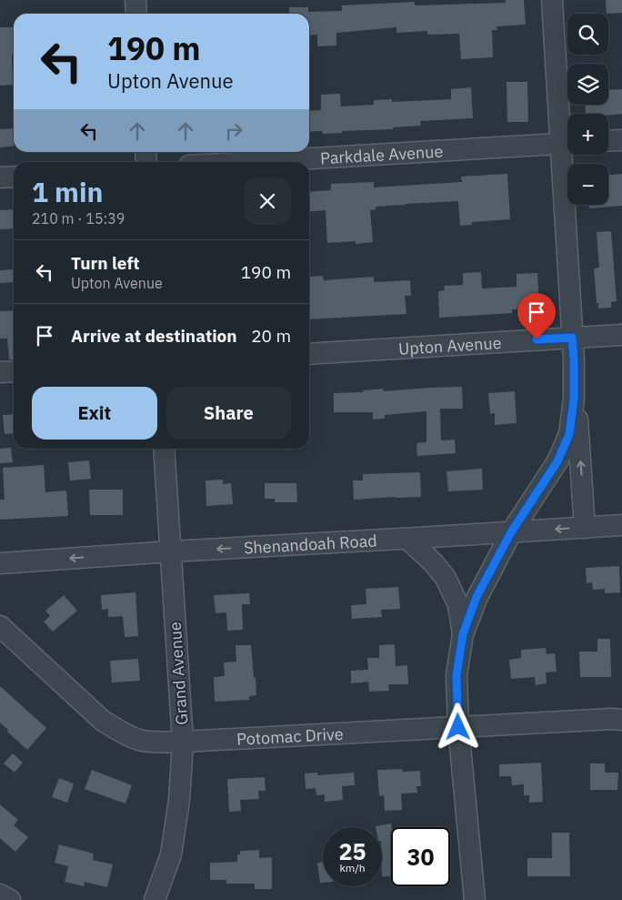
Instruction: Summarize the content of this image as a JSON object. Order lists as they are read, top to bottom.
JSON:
{
  "streets": {
    "street": [
      "Parkdale Avenue",
      "Upton Avenue",
      "Shenandoah Road",
      "Grand Avenue",
      "Potomac Drive"
    ]
  },
  "crossings": [
    ["Shenandoah Road", "Grand Avenue"],
    ["Grand Avenue", "Potomac Drive"]
  ],
  "one_way": ["Shenandoah Road"],
  "page": {
    "map_buttons": ["+", "−"],
    "turn": ["190 m", "Upton Avenue"],
    "heading": ["1 min", "210 m · 15:39"],
    "list": [
      {
        "name": "Turn left",
        "note": "Upton Avenue",
        "value": "190 m"
      },
      {
        "name": "Arrive at destination",
        "value": "20 m"
      }
    ],
    "buttons": ["Exit", "Share"],
    "speed": "25 km/h",
    "limit": "30"
  }
}
